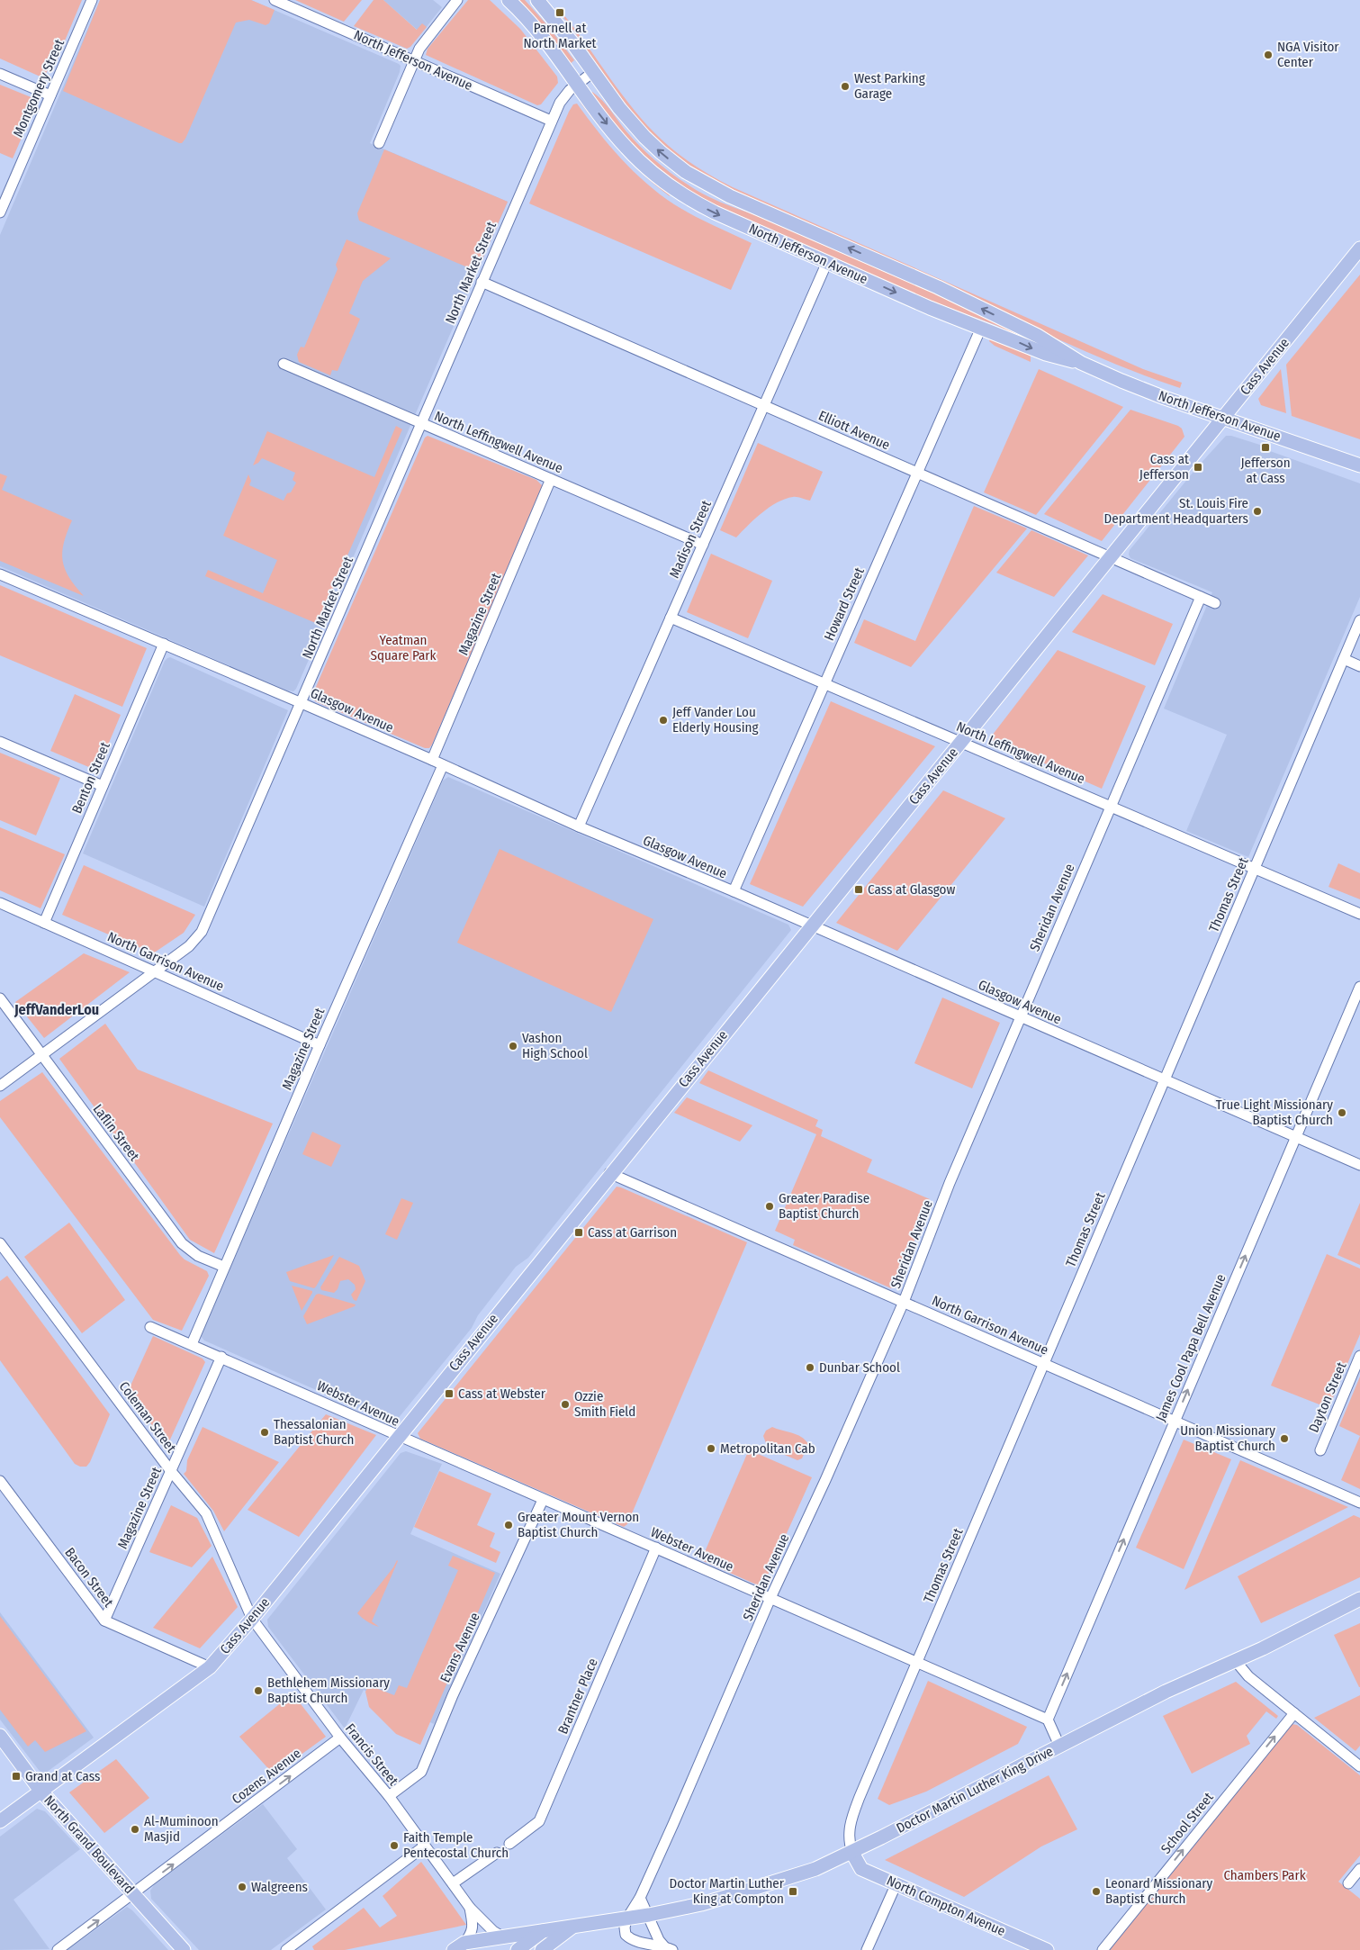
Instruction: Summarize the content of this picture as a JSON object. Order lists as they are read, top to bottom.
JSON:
{
  "streets": {
    "main road": [
      "North Jefferson Avenue",
      "Cass Avenue",
      "Doctor Martin Luther King Drive",
      "North Grand Boulevard",
      "North Compton Avenue"
    ],
    "street": [
      "Montgomery Street",
      "North Market Street",
      "Elliott Avenue",
      "North Leffingwell Avenue",
      "Madison Street",
      "Howard Street",
      "Magazine Street",
      "Glasgow Avenue",
      "Benton Street",
      "Thomas Street",
      "Sheridan Avenue",
      "North Garrison Avenue",
      "Laflin Street",
      "James Cool Papa Bell Avenue",
      "Dayton Street",
      "Webster Avenue",
      "Coleman Street",
      "Bacon Street",
      "Evans Avenue",
      "Brantner Place",
      "Francis Street",
      "Cozens Avenue",
      "School Street"
    ]
  },
  "crossings": [
    ["North Jefferson Avenue", "North Market Street"],
    ["North Jefferson Avenue", "Cass Avenue"],
    ["North Jefferson Avenue", "Madison Street"],
    ["North Jefferson Avenue", "Howard Street"],
    ["North Market Street", "Elliott Avenue"],
    ["North Market Street", "North Leffingwell Avenue"],
    ["North Market Street", "Glasgow Avenue"],
    ["North Market Street", "North Garrison Avenue"],
    ["North Market Street", "Laflin Street"],
    ["Cass Avenue", "Elliott Avenue"],
    ["Cass Avenue", "North Leffingwell Avenue"],
    ["Cass Avenue", "Glasgow Avenue"],
    ["Cass Avenue", "North Garrison Avenue"],
    ["Cass Avenue", "Webster Avenue"],
    ["Cass Avenue", "Coleman Street"],
    ["Cass Avenue", "Bacon Street"],
    ["Cass Avenue", "Francis Street"],
    ["Cass Avenue", "North Grand Boulevard"],
    ["Elliott Avenue", "Madison Street"],
    ["Elliott Avenue", "Howard Street"],
    ["Elliott Avenue", "Sheridan Avenue"],
    ["North Leffingwell Avenue", "Madison Street"],
    ["North Leffingwell Avenue", "Howard Street"],
    ["North Leffingwell Avenue", "Magazine Street"],
    ["North Leffingwell Avenue", "Thomas Street"],
    ["North Leffingwell Avenue", "Sheridan Avenue"],
    ["Madison Street", "Glasgow Avenue"],
    ["Howard Street", "Glasgow Avenue"],
    ["Magazine Street", "Glasgow Avenue"],
    ["Magazine Street", "North Garrison Avenue"],
    ["Magazine Street", "Laflin Street"],
    ["Magazine Street", "Webster Avenue"],
    ["Magazine Street", "Coleman Street"],
    ["Magazine Street", "Bacon Street"],
    ["Glasgow Avenue", "Benton Street"],
    ["Glasgow Avenue", "Thomas Street"],
    ["Glasgow Avenue", "Sheridan Avenue"],
    ["Glasgow Avenue", "James Cool Papa Bell Avenue"],
    ["Benton Street", "North Garrison Avenue"],
    ["Thomas Street", "North Garrison Avenue"],
    ["Thomas Street", "Webster Avenue"],
    ["Thomas Street", "Doctor Martin Luther King Drive"],
    ["Thomas Street", "North Compton Avenue"],
    ["Sheridan Avenue", "North Garrison Avenue"],
    ["Sheridan Avenue", "Webster Avenue"],
    ["Sheridan Avenue", "Doctor Martin Luther King Drive"],
    ["North Garrison Avenue", "James Cool Papa Bell Avenue"],
    ["James Cool Papa Bell Avenue", "Webster Avenue"],
    ["Webster Avenue", "Evans Avenue"],
    ["Webster Avenue", "Brantner Place"],
    ["Coleman Street", "Francis Street"],
    ["Evans Avenue", "Francis Street"],
    ["Francis Street", "Cozens Avenue"],
    ["Francis Street", "Doctor Martin Luther King Drive"],
    ["Cozens Avenue", "North Grand Boulevard"],
    ["Doctor Martin Luther King Drive", "North Compton Avenue"]
  ],
  "one_way": ["James Cool Papa Bell Avenue", "Cozens Avenue", "School Street"],
  "districts": ["JeffVanderLou"],
  "parks": ["Yeatman Square Park", "Chambers Park"],
  "places": {
    "transit": [
      "Parnell at North Market",
      "Jefferson at Cass",
      "Cass at Jefferson",
      "Cass at Glasgow",
      "Cass at Garrison",
      "Cass at Webster",
      "Grand at Cass",
      "Doctor Martin Luther King at Compton"
    ],
    "other": [
      "NGA Visitor Center",
      "West Parking Garage",
      "St. Louis Fire Department Headquarters",
      "Jeff Vander Lou Elderly Housing",
      "Vashon High School",
      "True Light Missionary Baptist Church",
      "Greater Paradise Baptist Church",
      "Dunbar School",
      "Ozzie Smith Field",
      "Thessalonian Baptist Church",
      "Union Missionary Baptist Church",
      "Metropolitan Cab",
      "Greater Mount Vernon Baptist Church",
      "Bethlehem Missionary Baptist Church",
      "Al-Muminoon Masjid",
      "Faith Temple Pentecostal Church",
      "Walgreens",
      "Leonard Missionary Baptist Church"
    ]
  }
}
